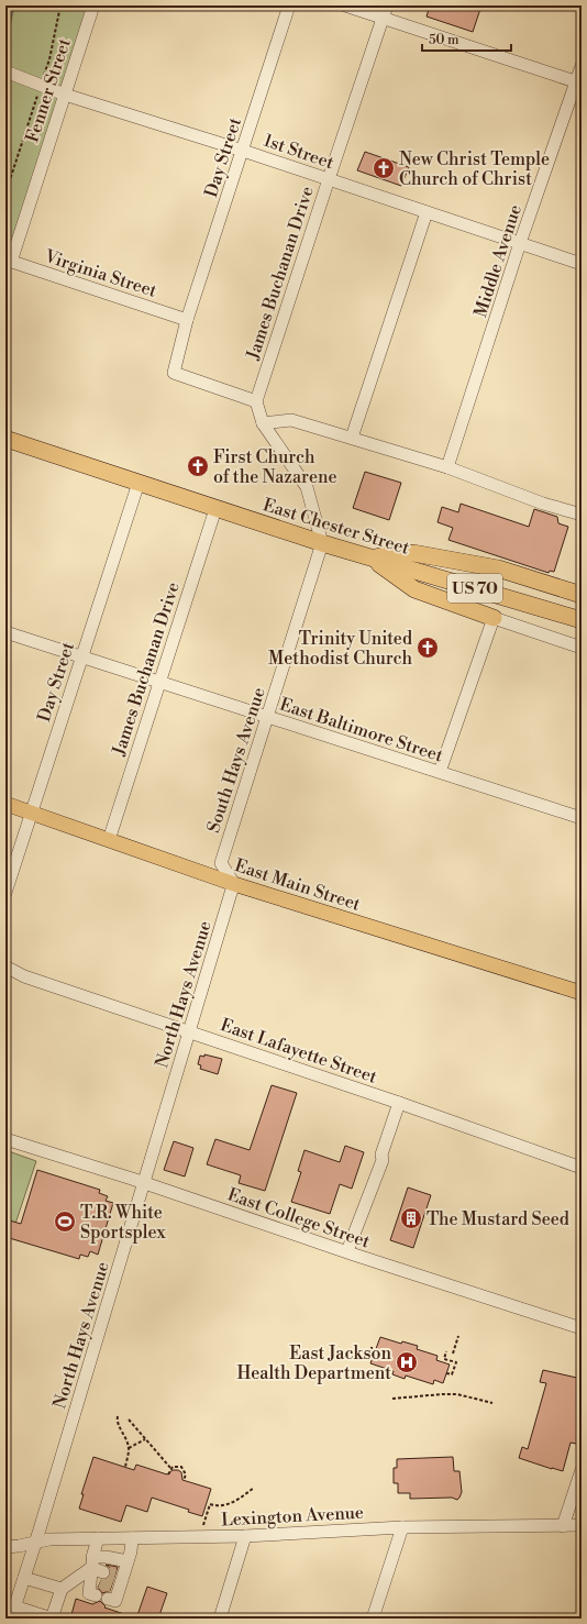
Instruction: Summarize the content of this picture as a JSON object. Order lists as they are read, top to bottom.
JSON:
{
  "streets": {
    "highway": ["East Chester Street", "US 70"],
    "main road": ["East Main Street"],
    "street": [
      "Fenner Street",
      "1st Street",
      "Day Street",
      "Middle Avenue",
      "Virginia Street",
      "James Buchanan Drive",
      "East Baltimore Street",
      "South Hays Avenue",
      "North Hays Avenue",
      "East Lafayette Street",
      "East College Street",
      "Lexington Avenue"
    ]
  },
  "crossings": [
    ["Fenner Street", "1st Street"],
    ["Fenner Street", "Virginia Street"],
    ["1st Street", "Day Street"],
    ["1st Street", "Middle Avenue"],
    ["1st Street", "James Buchanan Drive"],
    ["Day Street", "Virginia Street"],
    ["Day Street", "James Buchanan Drive"],
    ["Day Street", "East Chester Street"],
    ["Day Street", "East Baltimore Street"],
    ["Day Street", "East Main Street"],
    ["James Buchanan Drive", "East Chester Street"],
    ["James Buchanan Drive", "East Baltimore Street"],
    ["James Buchanan Drive", "East Main Street"],
    ["East Chester Street", "South Hays Avenue"],
    ["East Baltimore Street", "South Hays Avenue"],
    ["South Hays Avenue", "East Main Street"],
    ["South Hays Avenue", "North Hays Avenue"],
    ["East Main Street", "North Hays Avenue"],
    ["North Hays Avenue", "East Lafayette Street"],
    ["North Hays Avenue", "East College Street"],
    ["North Hays Avenue", "Lexington Avenue"]
  ],
  "places": {
    "church": ["New Christ Temple Church of Christ", "First Church of the Nazarene", "Trinity United Methodist Church"],
    "building": ["The Mustard Seed"],
    "sports": ["T.R. White Sportsplex"],
    "hospital": ["East Jackson Health Department"]
  },
  "scale_bar": "50 m"
}
